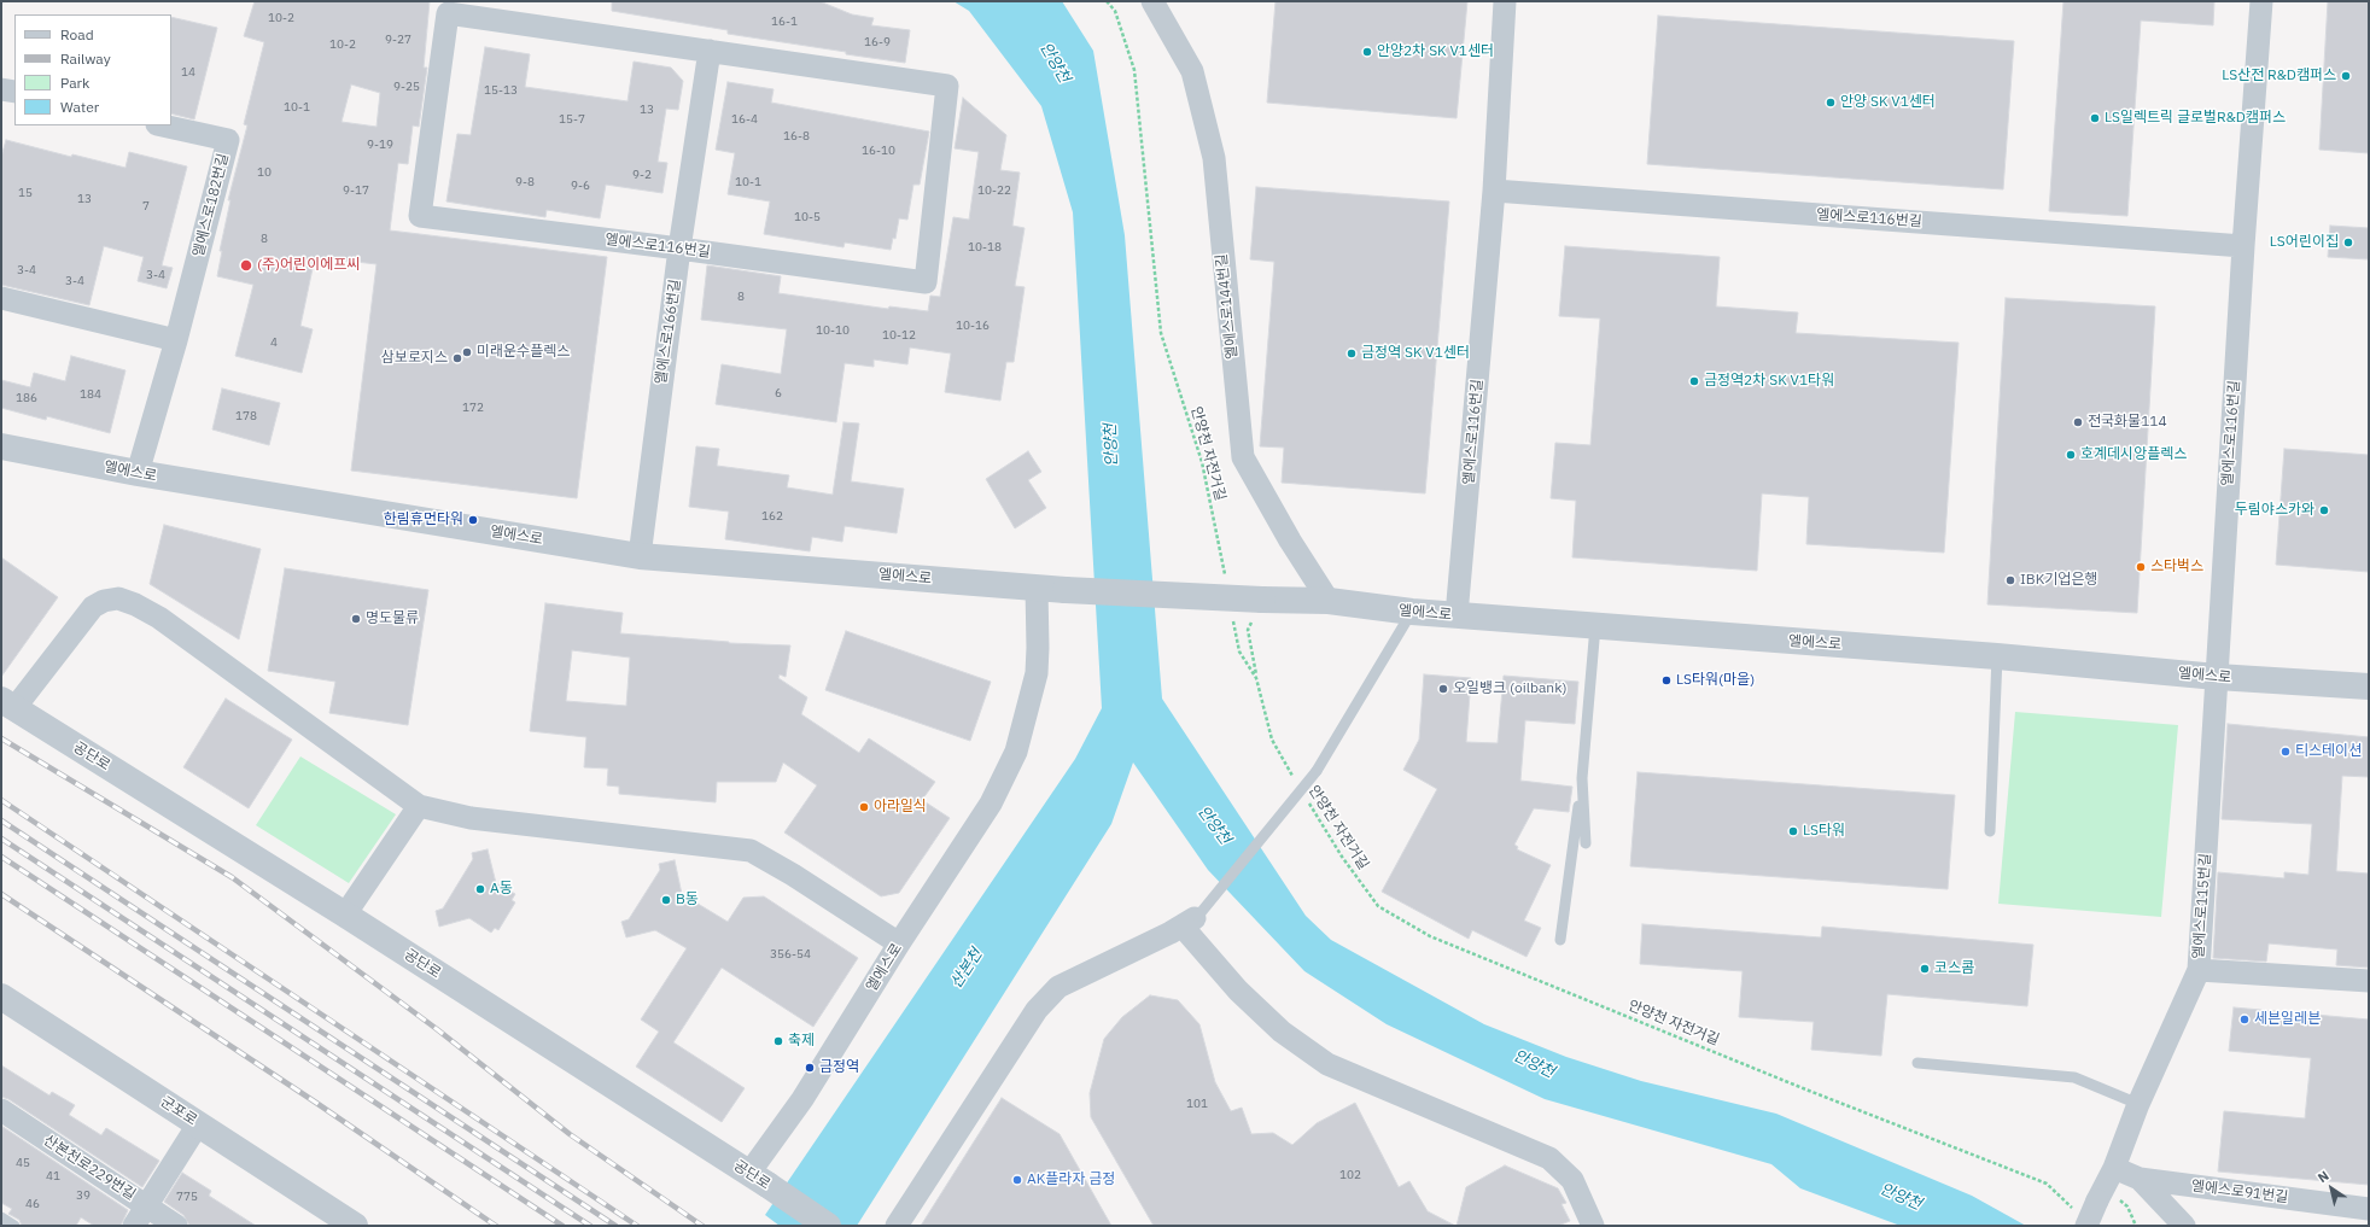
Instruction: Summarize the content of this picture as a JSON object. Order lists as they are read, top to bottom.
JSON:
{
  "streets": {
    "street": [
      "엘에스로182번길",
      "엘에스로116번길",
      "엘에스로144번길",
      "엘에스로166번길",
      "엘에스로",
      "공단로",
      "엘에스로115번길",
      "군포로",
      "산본천로229번길",
      "엘에스로91번길"
    ],
    "path": ["안양천 자전거길"]
  },
  "crossings": [
    ["엘에스로182번길", "엘에스로"],
    ["엘에스로116번길", "엘에스로166번길"],
    ["엘에스로116번길", "엘에스로"],
    ["엘에스로116번길", "엘에스로115번길"],
    ["엘에스로144번길", "엘에스로"],
    ["엘에스로166번길", "엘에스로"],
    ["안양천 자전거길", "엘에스로115번길"],
    ["엘에스로", "공단로"],
    ["엘에스로", "엘에스로115번길"],
    ["엘에스로115번길", "엘에스로91번길"]
  ],
  "water": ["안양천", "산본천"],
  "places": [
    "안양2차 SK V1센터",
    "LS산전 R&D캠퍼스",
    "안양 SK V1센터",
    "LS일렉트릭 글로벌R&D캠퍼스",
    "LS어린이집",
    "(주)어린이에프씨",
    "미래운수플렉스",
    "금정역 SK V1센터",
    "삼보로지스",
    "금정역2차 SK V1타워",
    "전국화물114",
    "호계데시앙플렉스",
    "두림야스카와",
    "한림휴먼타워",
    "스타벅스",
    "IBK기업은행",
    "명도물류",
    "LS타워(마을)",
    "오일뱅크 (oilbank)",
    "티스테이션",
    "아라일식",
    "LS타워",
    "A동",
    "B동",
    "코스콤",
    "세븐일레븐",
    "축제",
    "금정역",
    "AK플라자 금정"
  ],
  "house_numbers": [
    "10-2",
    "16-1",
    "9-27",
    "16-9",
    "10-2",
    "14",
    "9-25",
    "15-13",
    "10-1",
    "13",
    "15-7",
    "16-4",
    "16-8",
    "9-19",
    "16-10",
    "10",
    "9-2",
    "9-8",
    "10-1",
    "9-6",
    "9-17",
    "10-22",
    "15",
    "13",
    "7",
    "10-5",
    "8",
    "10-18",
    "3-4",
    "3-4",
    "3-4",
    "8",
    "10-16",
    "10-10",
    "10-12",
    "4",
    "6",
    "184",
    "186",
    "172",
    "178",
    "162",
    "356-54",
    "101",
    "45",
    "102",
    "41",
    "39",
    "775",
    "46"
  ],
  "legend": [
    "Road",
    "Railway",
    "Park",
    "Water"
  ],
  "north": "top left"
}
